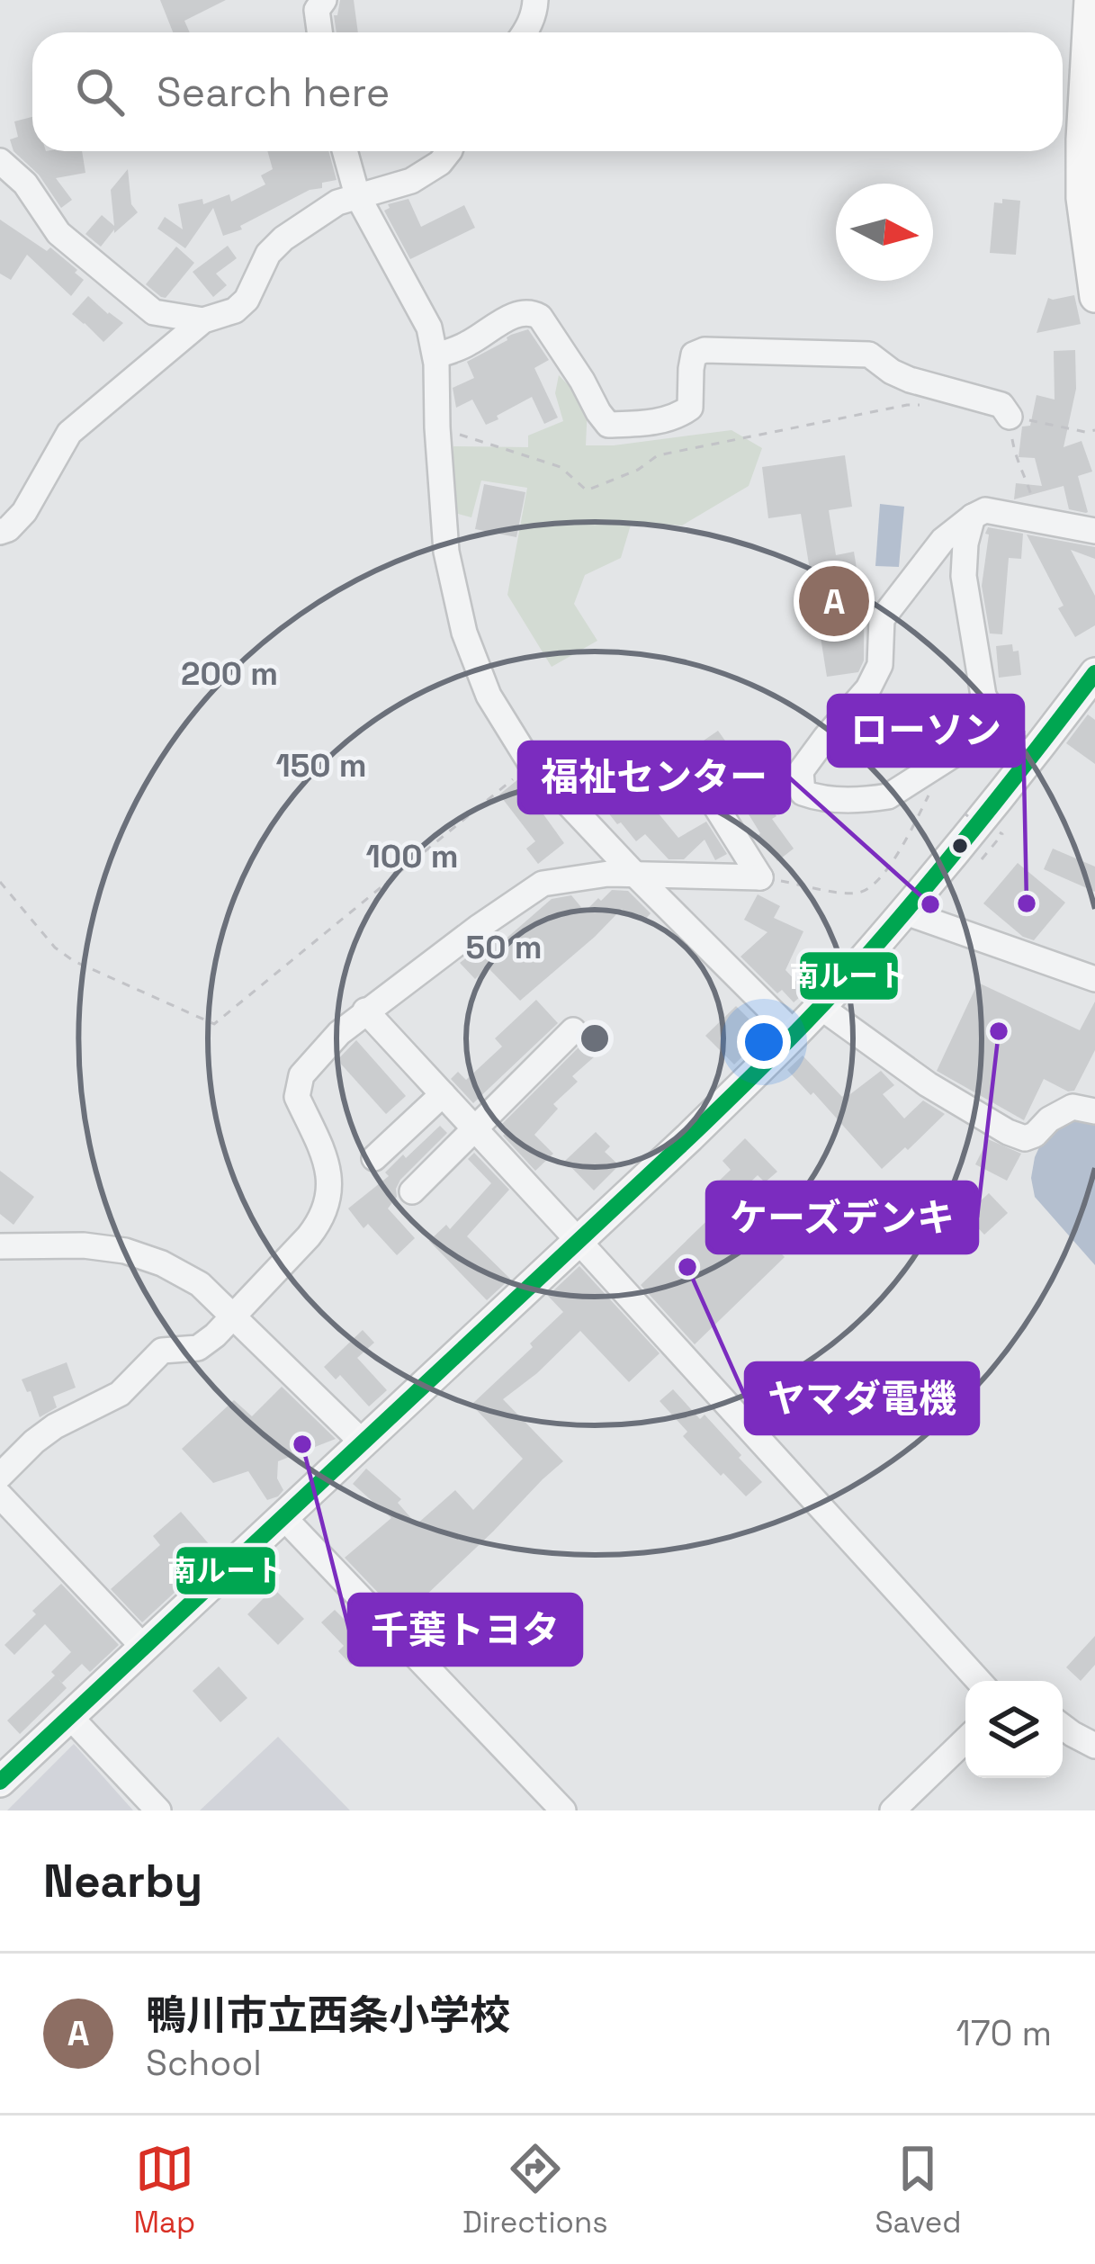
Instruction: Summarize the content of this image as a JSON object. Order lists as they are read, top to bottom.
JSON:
{
  "places": [
    "ローソン",
    "福祉センター",
    "ケーズデンキ",
    "ヤマダ電機",
    "千葉トヨタ"
  ],
  "lines": ["transit line 南ルート"],
  "north": "right",
  "page": {
    "search": "Search here",
    "pins": "A",
    "heading": "Nearby",
    "list": [
      {
        "mark": "A",
        "name": "鴨川市立西条小学校",
        "note": "School",
        "value": "170 m"
      }
    ],
    "nav": ["Map", "Directions", "Saved"]
  },
  "rings": [
    "200 m",
    "150 m",
    "100 m",
    "50 m"
  ]
}
